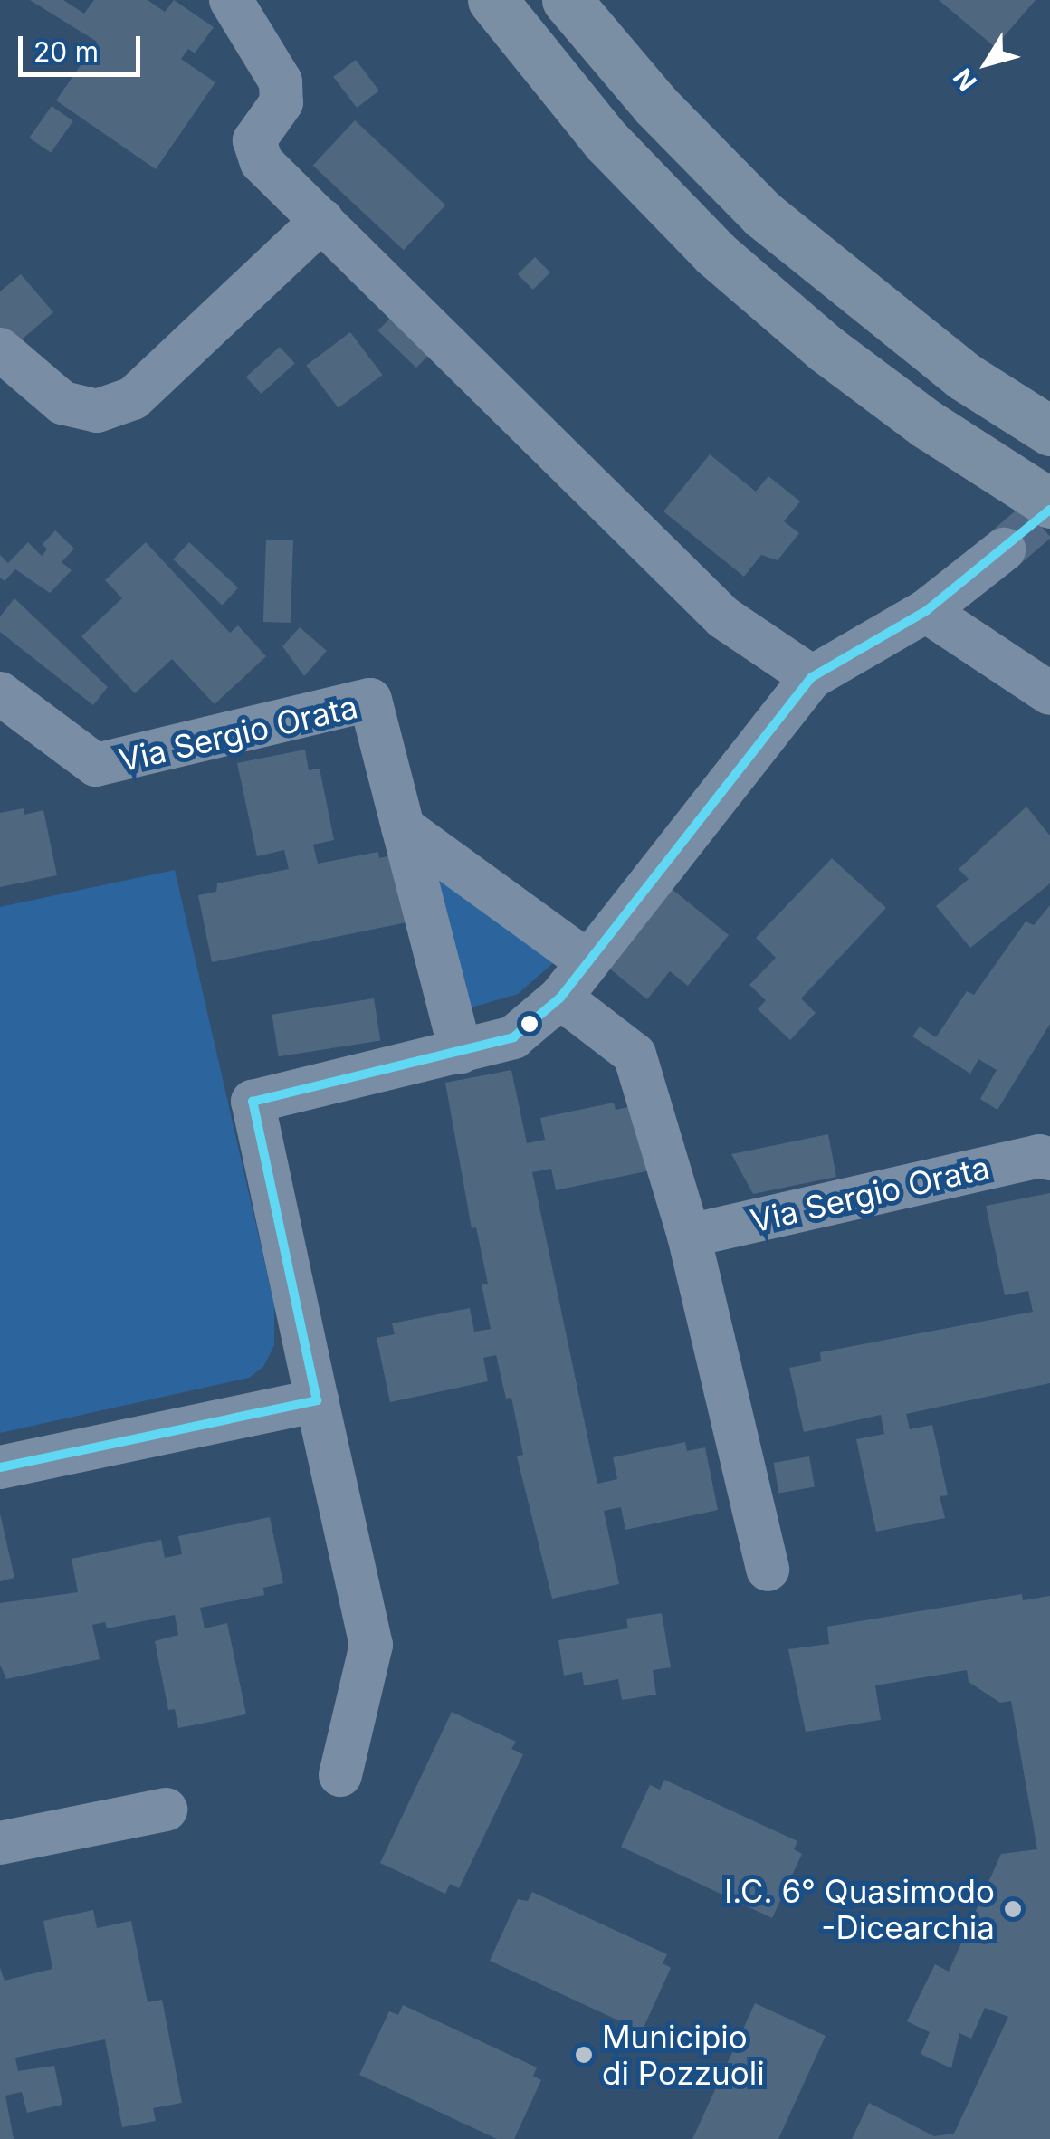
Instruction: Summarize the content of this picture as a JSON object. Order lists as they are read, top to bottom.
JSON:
{
  "streets": {
    "street": ["Via Sergio Orata"]
  },
  "places": ["I.C. 6° Quasimodo -Dicearchia", "Municipio di Pozzuoli"],
  "scale_bar": "20 m",
  "north": "bottom left"
}
